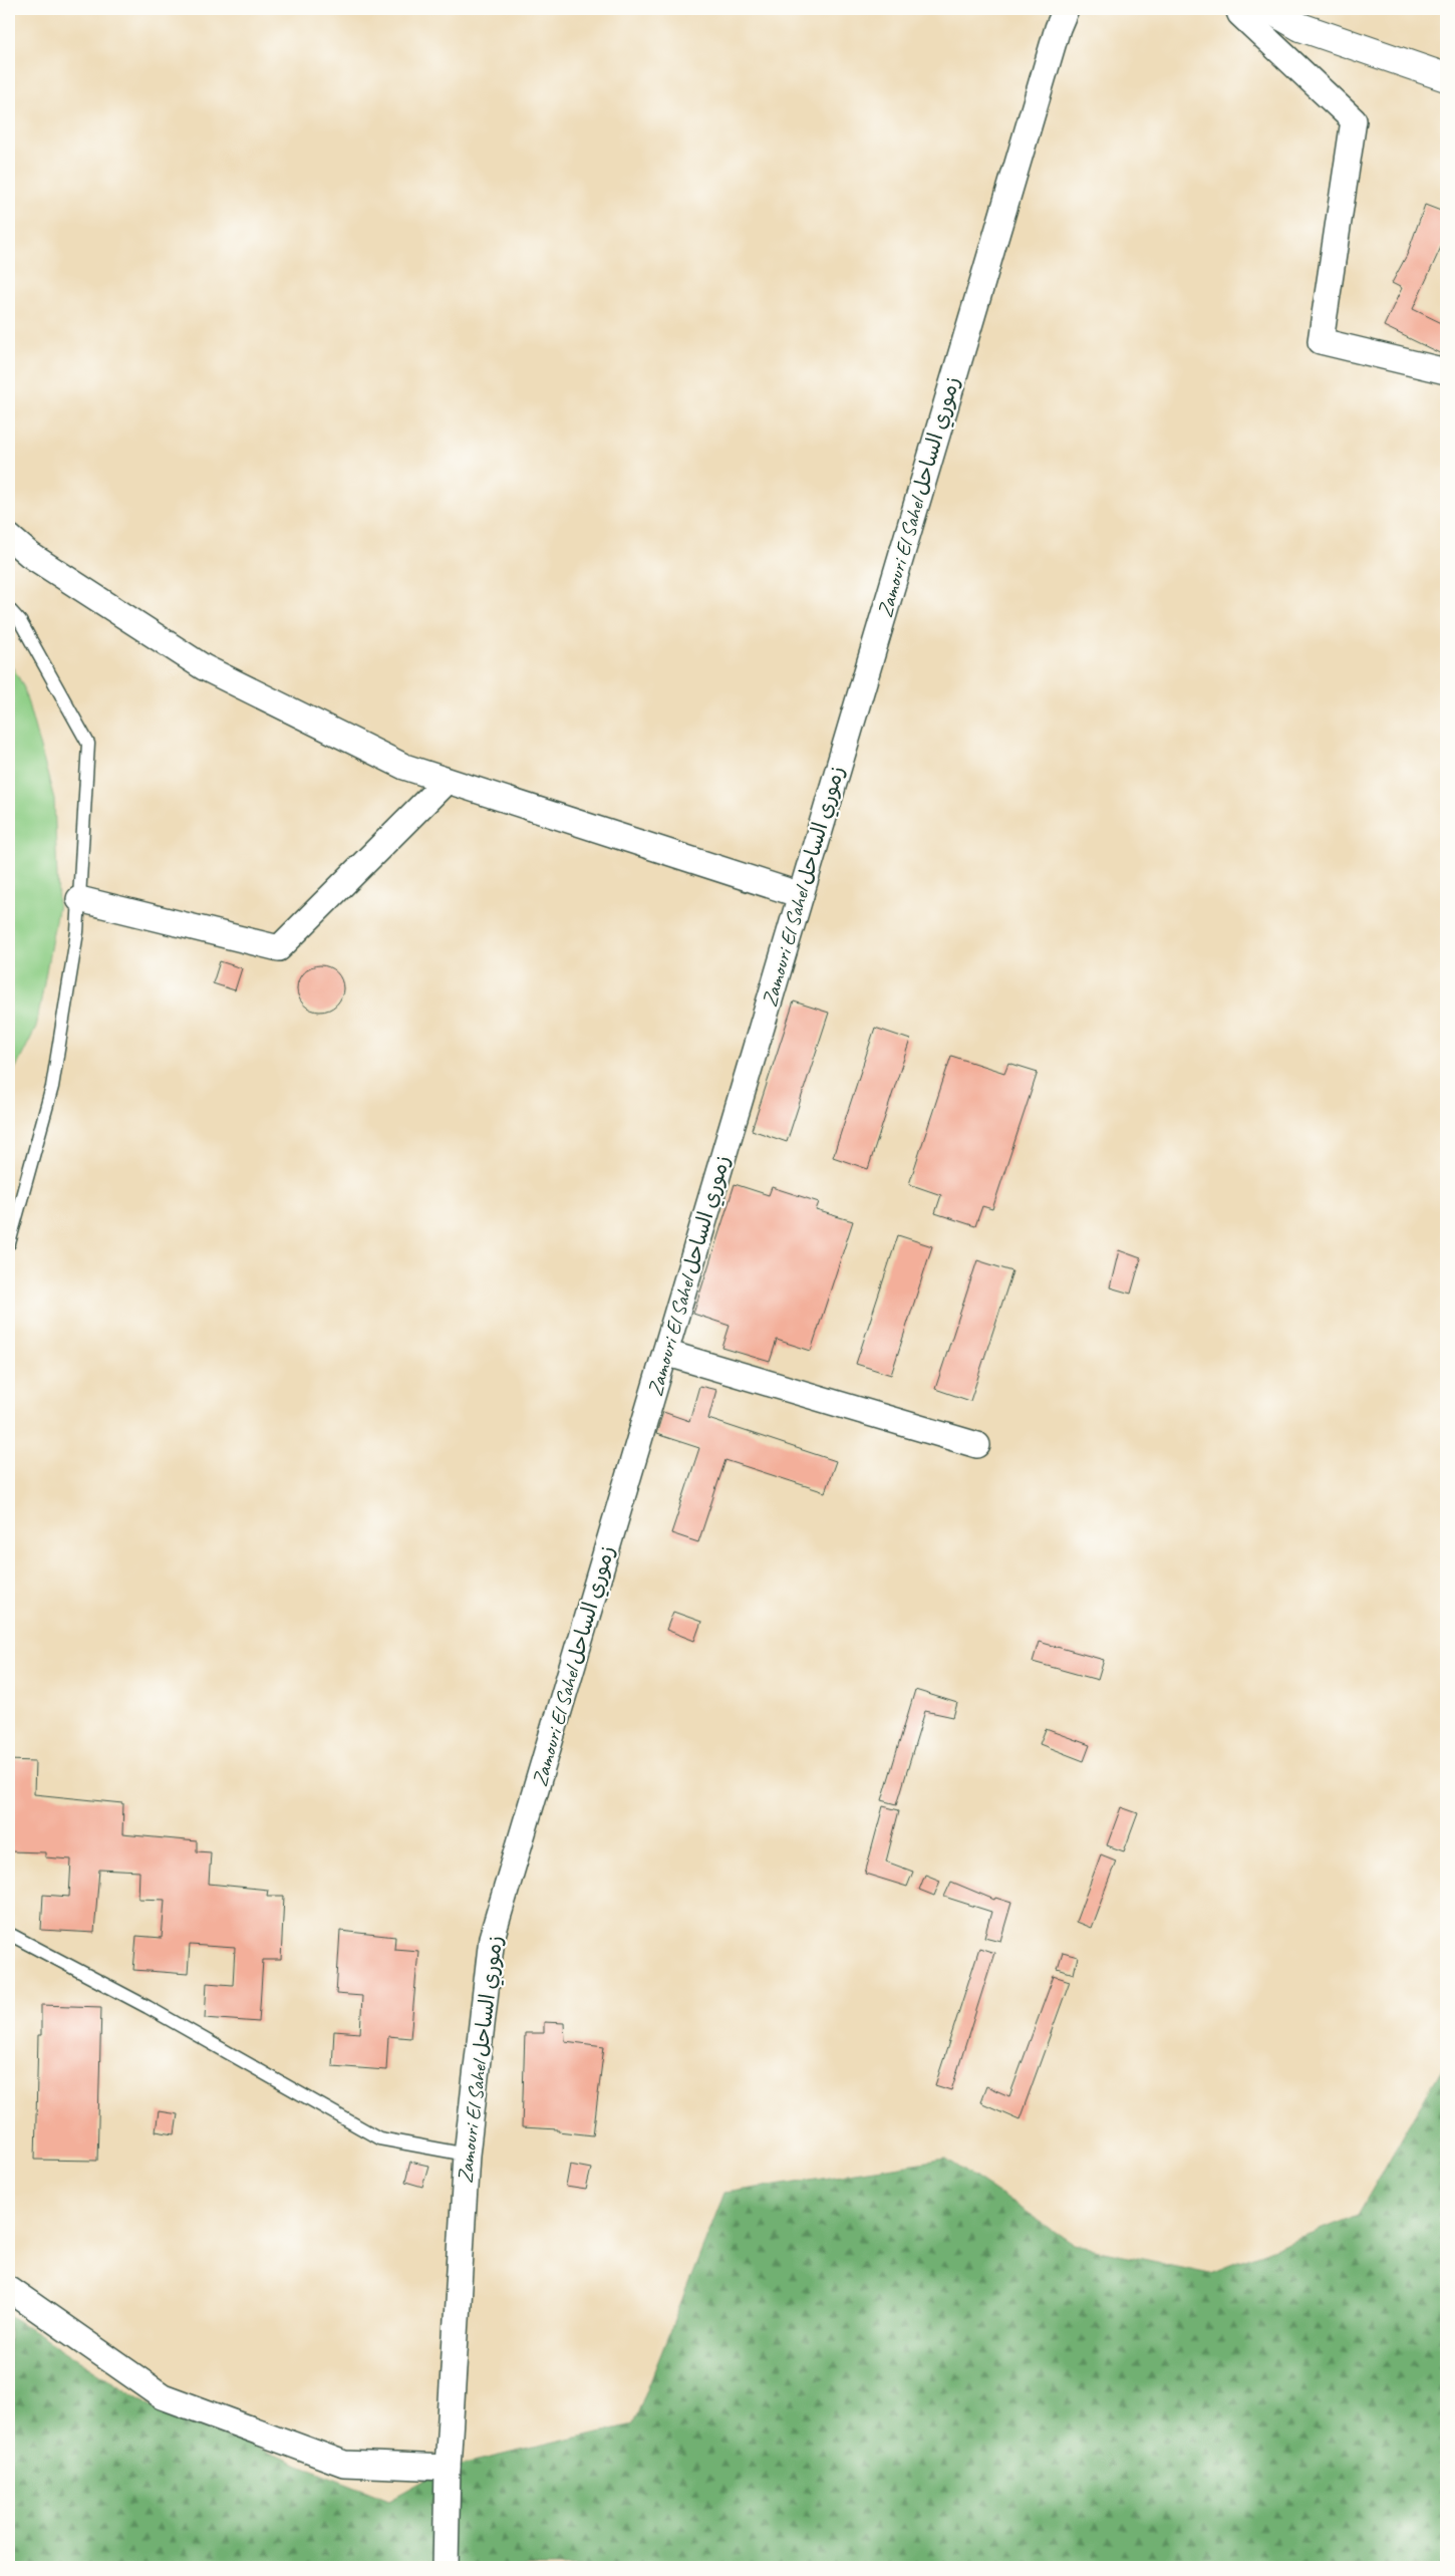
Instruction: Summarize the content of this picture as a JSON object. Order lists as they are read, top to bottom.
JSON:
{
  "streets": {
    "street": ["Zamouri El Sahel زموري الساحل"]
  }
}
